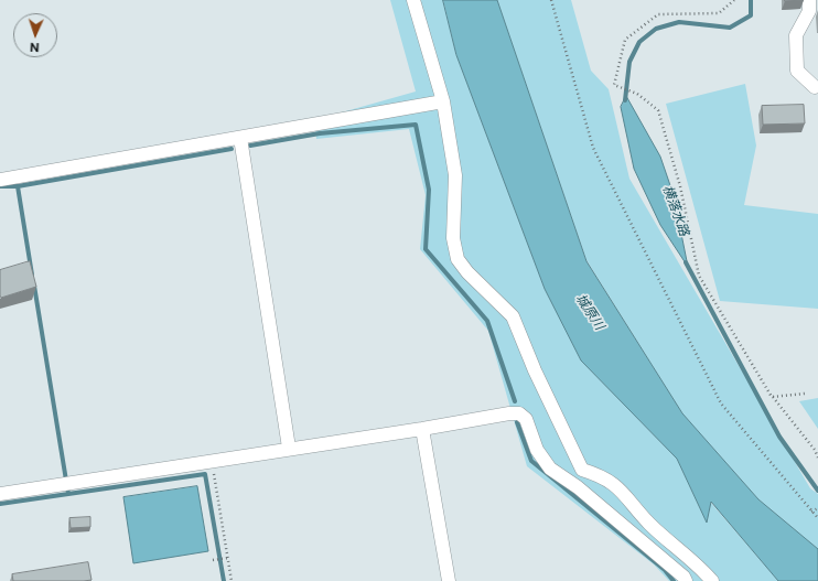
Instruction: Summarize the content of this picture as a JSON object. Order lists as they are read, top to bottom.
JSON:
{
  "water": ["横落水路", "城原川"],
  "north": "bottom"
}
